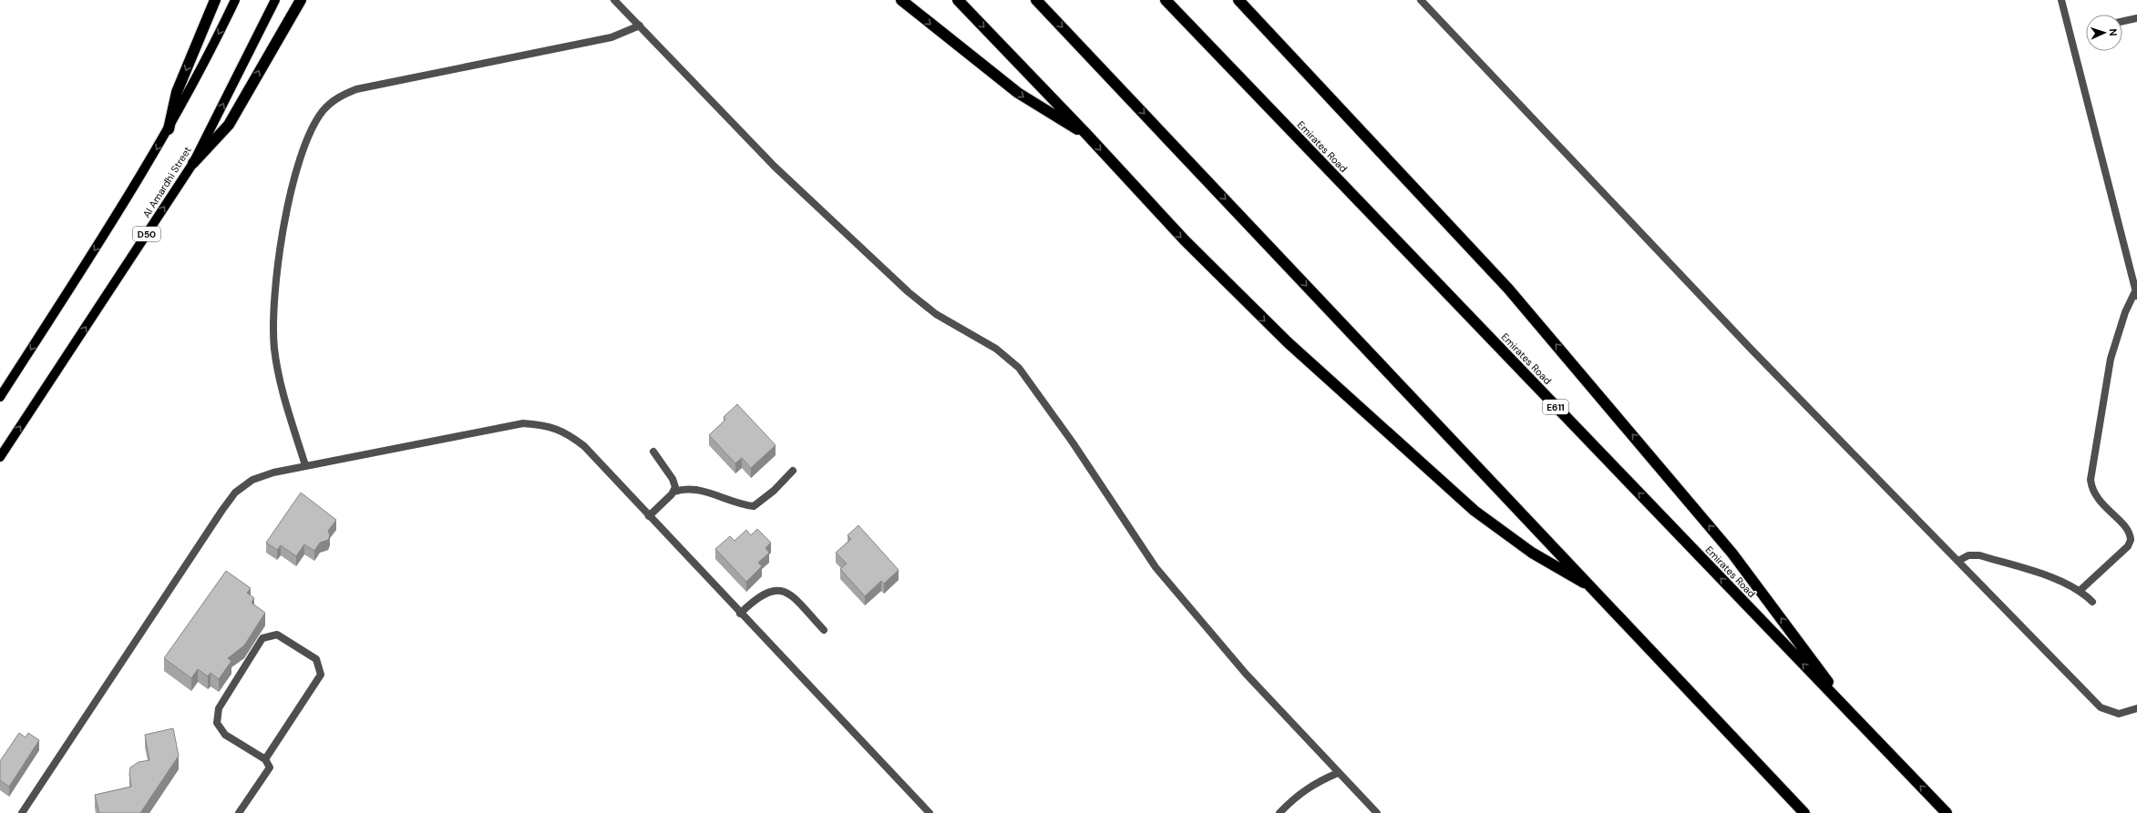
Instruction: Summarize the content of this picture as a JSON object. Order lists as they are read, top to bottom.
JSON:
{
  "streets": {
    "highway": ["Emirates Road", "E611"],
    "main road": ["Al Amardhi Street", "D50"]
  },
  "north": "right"
}
